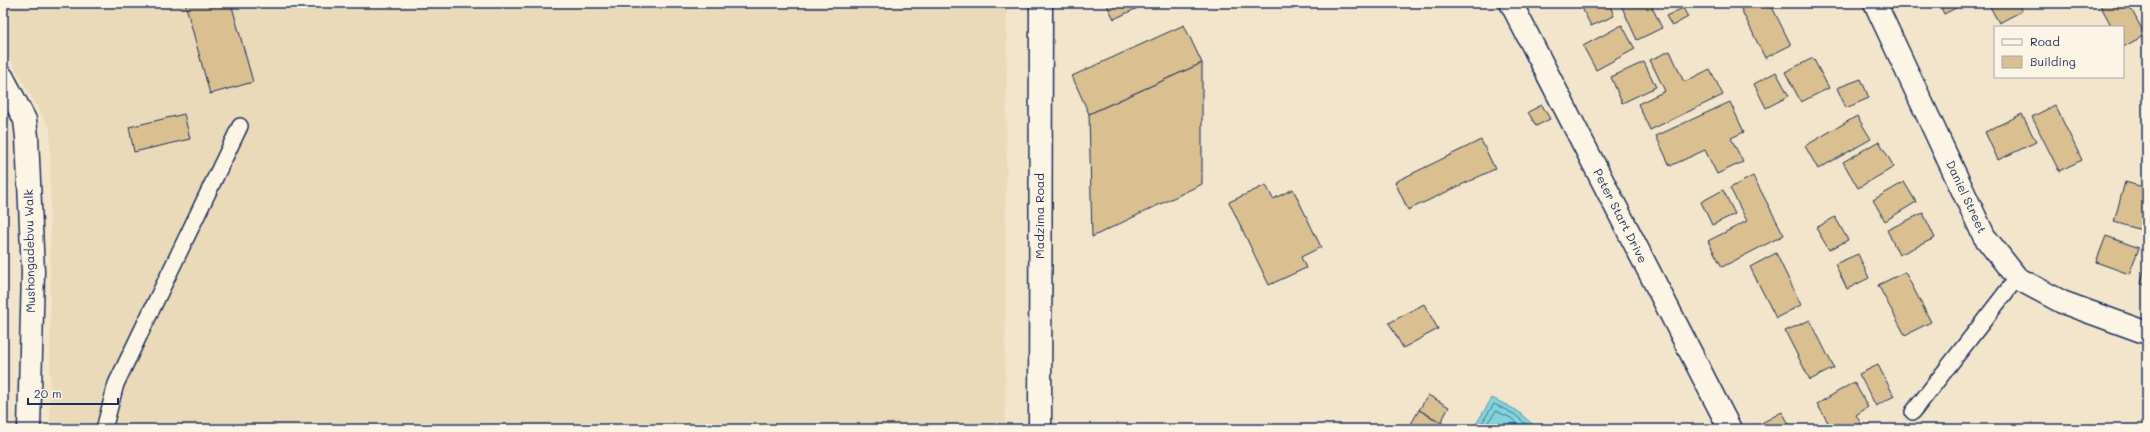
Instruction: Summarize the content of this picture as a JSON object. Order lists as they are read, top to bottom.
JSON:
{
  "streets": {
    "street": [
      "Daniel Street",
      "Madzima Road",
      "Peter Start Drive",
      "Mushongadebvu Walk"
    ]
  },
  "legend": ["Road", "Building"],
  "scale_bar": "20 m"
}
